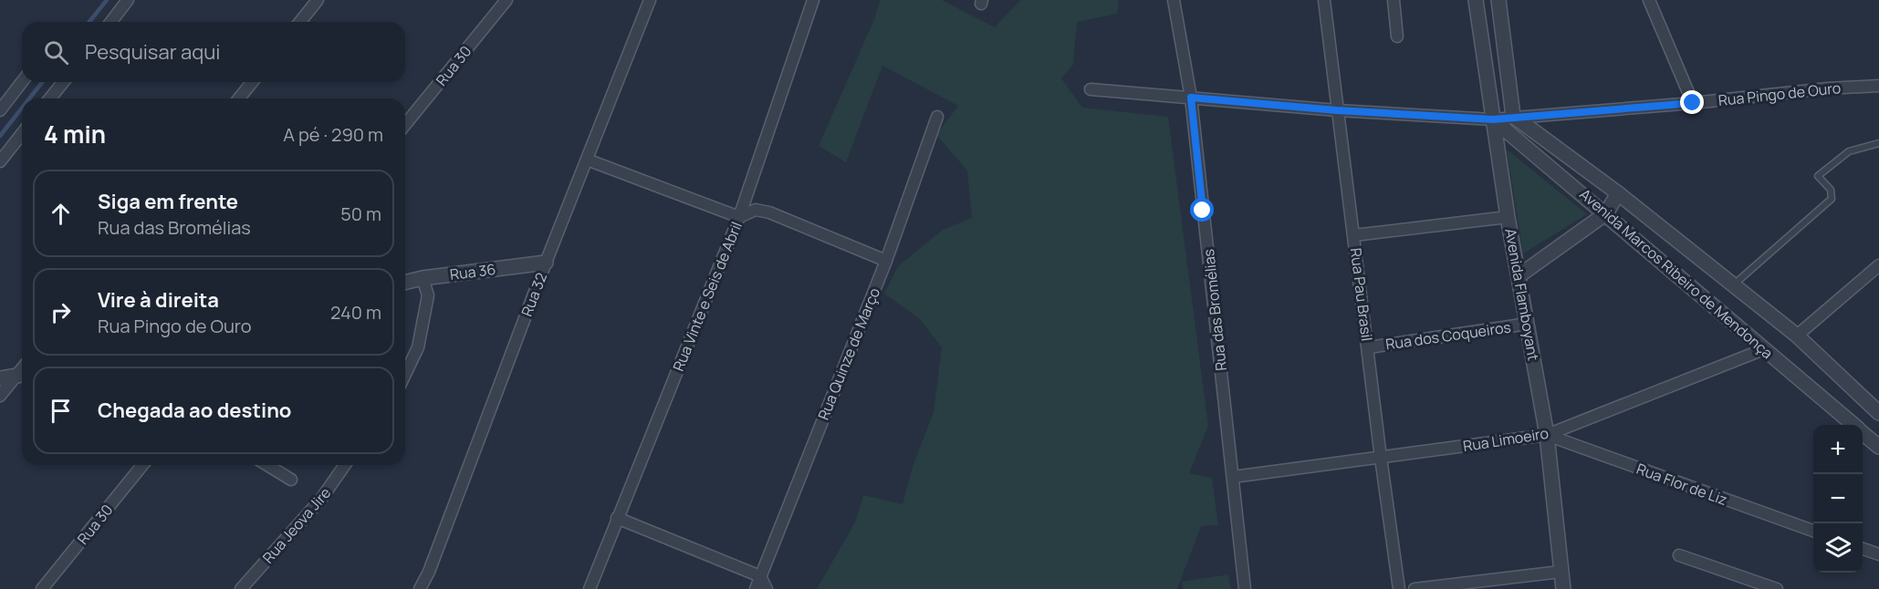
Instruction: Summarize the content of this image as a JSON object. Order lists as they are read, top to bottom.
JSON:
{
  "streets": {
    "street": [
      "Rua 30",
      "Rua Pingo de Ouro",
      "Rua 36",
      "Avenida Marcos Ribeiro de Mendonça",
      "Rua 32",
      "Rua Pau Brasil",
      "Avenida Flamboyant",
      "Rua Vinte e Seis de Abril",
      "Rua das Bromélias",
      "Rua dos Coqueiros",
      "Rua Quinze de Março",
      "Rua Limoeiro",
      "Rua Flor de Liz",
      "Rua Jeova Jire"
    ]
  },
  "crossings": [
    ["Rua Pingo de Ouro", "Avenida Marcos Ribeiro de Mendonça"],
    ["Rua Pingo de Ouro", "Rua Pau Brasil"],
    ["Rua Pingo de Ouro", "Avenida Flamboyant"],
    ["Rua Pingo de Ouro", "Rua das Bromélias"],
    ["Rua 36", "Rua 32"],
    ["Avenida Marcos Ribeiro de Mendonça", "Avenida Flamboyant"],
    ["Avenida Marcos Ribeiro de Mendonça", "Rua Limoeiro"],
    ["Rua Pau Brasil", "Rua dos Coqueiros"],
    ["Rua Pau Brasil", "Rua Limoeiro"],
    ["Avenida Flamboyant", "Rua dos Coqueiros"],
    ["Avenida Flamboyant", "Rua Limoeiro"],
    ["Avenida Flamboyant", "Rua Flor de Liz"],
    ["Rua das Bromélias", "Rua Limoeiro"],
    ["Rua Limoeiro", "Rua Flor de Liz"]
  ],
  "page": {
    "search": "Pesquisar aqui",
    "heading": ["4 min", "A pé · 290 m"],
    "list": [
      ["Siga em frente", "Rua das Bromélias", "50 m"],
      ["Vire à direita", "Rua Pingo de Ouro", "240 m"],
      "Chegada ao destino"
    ],
    "map_buttons": ["+", "−"]
  }
}
